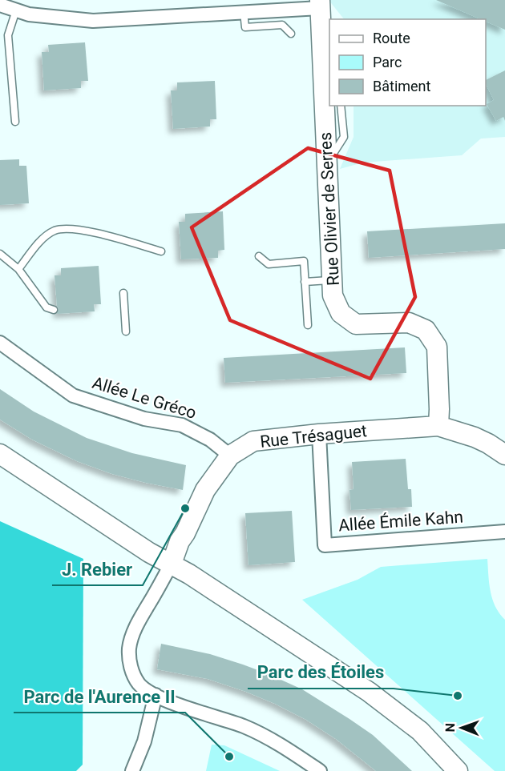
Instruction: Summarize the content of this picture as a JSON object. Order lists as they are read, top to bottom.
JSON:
{
  "streets": {
    "street": [
      "Rue Olivier de Serres",
      "Allée Le Gréco",
      "Rue Trésaguet",
      "Allée Émile Kahn"
    ]
  },
  "crossings": [
    ["Rue Olivier de Serres", "Rue Trésaguet"],
    ["Allée Le Gréco", "Rue Trésaguet"],
    ["Rue Trésaguet", "Allée Émile Kahn"]
  ],
  "places": ["J. Rebier", "Parc des Étoiles", "Parc de l'Aurence II"],
  "legend": ["Route", "Parc", "Bâtiment"],
  "north": "left"
}
